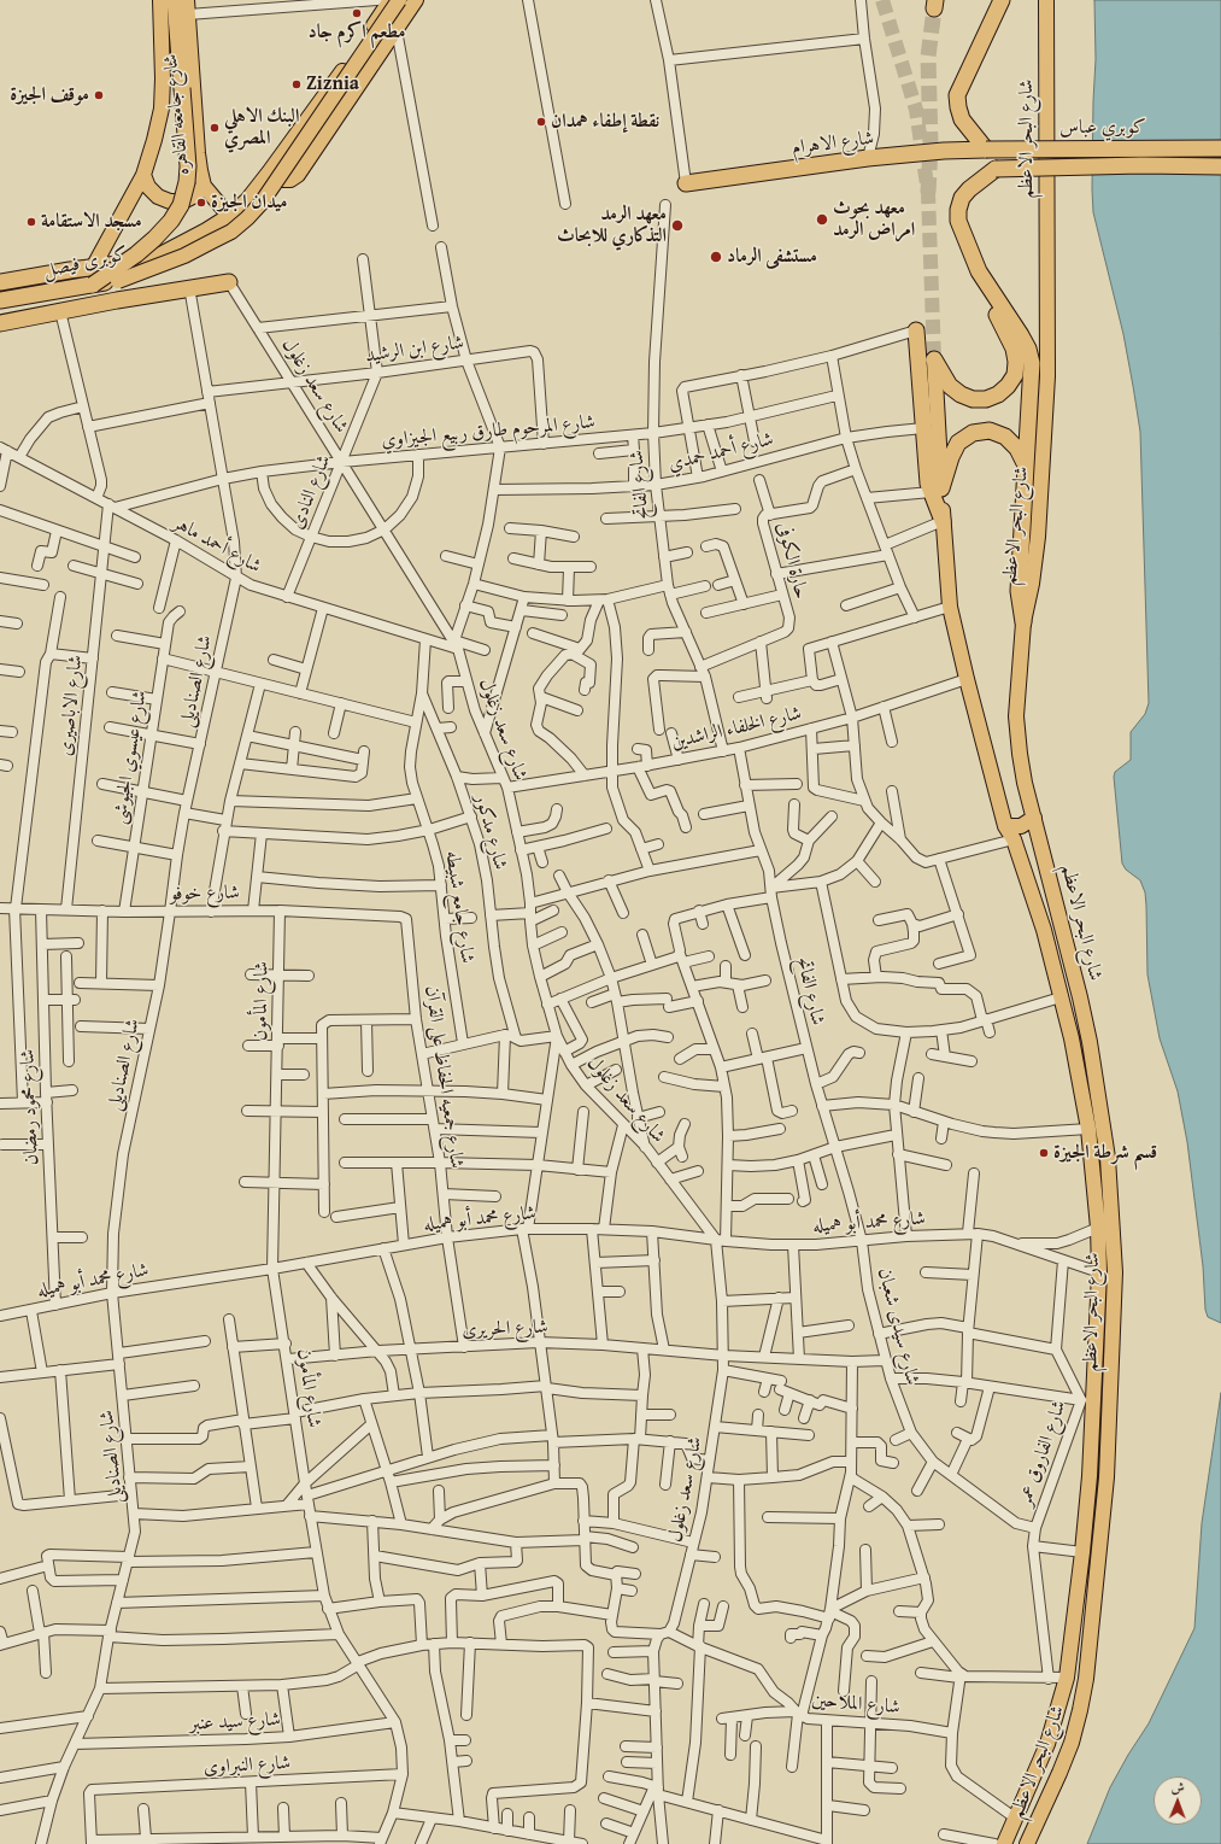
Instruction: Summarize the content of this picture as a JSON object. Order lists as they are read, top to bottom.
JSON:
{
  "streets": {
    "highway": ["كوبري عباس", "شارع الاهرام", "كوبرى فيصل"],
    "main road": ["شارع جامعه القاهره", "شارع البحر الاعظم"],
    "street": [
      "شارع ابن الرشيد",
      "شارع سعد زغلول",
      "شارع المرحوم طارق ربيع الجيزاوي",
      "شارع أحمد حمدي",
      "شارع الفاتح",
      "شارع النادى",
      "شارع أحمد ماهر",
      "حارة الكوفى",
      "شارع الصناديلى",
      "شارع الاباصيرى",
      "شارع الخلفاء الراشدين",
      "شارع عيسوي الجيوشى",
      "شارع مدكور",
      "شارع خوفو",
      "شارع جامع شبيطه",
      "شارع المأمون",
      "شارع جمعيه الحفاظ على القرآن",
      "شارع محمود رمضان",
      "شارع محمد أبو هميله",
      "شارع سيدى شعبان",
      "شارع الحريرى",
      "شارع الفاروق عمر",
      "شارع الملاحين",
      "شارع سيد عنبر",
      "شارع النبراوى"
    ]
  },
  "crossings": [
    ["كوبري عباس", "شارع الاهرام"],
    ["شارع البحر الاعظم", "شارع الخلفاء الراشدين"],
    ["شارع البحر الاعظم", "شارع محمد أبو هميله"],
    ["شارع البحر الاعظم", "شارع الفاروق عمر"],
    ["شارع ابن الرشيد", "شارع سعد زغلول"],
    ["شارع ابن الرشيد", "شارع المرحوم طارق ربيع الجيزاوي"],
    ["شارع ابن الرشيد", "شارع النادى"],
    ["شارع ابن الرشيد", "شارع الصناديلى"],
    ["شارع سعد زغلول", "شارع المرحوم طارق ربيع الجيزاوي"],
    ["شارع سعد زغلول", "شارع النادى"],
    ["شارع سعد زغلول", "شارع أحمد ماهر"],
    ["شارع سعد زغلول", "شارع الخلفاء الراشدين"],
    ["شارع سعد زغلول", "شارع محمد أبو هميله"],
    ["شارع سعد زغلول", "شارع الحريرى"],
    ["شارع سعد زغلول", "شارع الملاحين"],
    ["شارع المرحوم طارق ربيع الجيزاوي", "شارع الفاتح"],
    ["شارع المرحوم طارق ربيع الجيزاوي", "شارع النادى"],
    ["شارع المرحوم طارق ربيع الجيزاوي", "شارع أحمد ماهر"],
    ["شارع المرحوم طارق ربيع الجيزاوي", "شارع الصناديلى"],
    ["شارع المرحوم طارق ربيع الجيزاوي", "شارع الاباصيرى"],
    ["شارع أحمد حمدي", "شارع الفاتح"],
    ["شارع الفاتح", "حارة الكوفى"],
    ["شارع الفاتح", "شارع الخلفاء الراشدين"],
    ["شارع الفاتح", "شارع محمد أبو هميله"],
    ["شارع الفاتح", "شارع سيدى شعبان"],
    ["شارع النادى", "شارع أحمد ماهر"],
    ["شارع أحمد ماهر", "شارع الصناديلى"],
    ["شارع أحمد ماهر", "شارع الاباصيرى"],
    ["شارع أحمد ماهر", "شارع مدكور"],
    ["شارع الصناديلى", "شارع خوفو"],
    ["شارع الصناديلى", "شارع محمد أبو هميله"],
    ["شارع الصناديلى", "شارع سيد عنبر"],
    ["شارع الاباصيرى", "شارع خوفو"],
    ["شارع عيسوي الجيوشى", "شارع خوفو"],
    ["شارع مدكور", "شارع جامع شبيطه"],
    ["شارع خوفو", "شارع المأمون"],
    ["شارع خوفو", "شارع جمعيه الحفاظ على القرآن"],
    ["شارع خوفو", "شارع محمود رمضان"],
    ["شارع المأمون", "شارع محمد أبو هميله"],
    ["شارع المأمون", "شارع الحريرى"],
    ["شارع المأمون", "شارع سيد عنبر"],
    ["شارع المأمون", "شارع النبراوى"],
    ["شارع جمعيه الحفاظ على القرآن", "شارع محمد أبو هميله"],
    ["شارع جمعيه الحفاظ على القرآن", "شارع الحريرى"],
    ["شارع محمود رمضان", "شارع محمد أبو هميله"],
    ["شارع محمد أبو هميله", "شارع سيدى شعبان"],
    ["شارع سيدى شعبان", "شارع الحريرى"],
    ["شارع سيدى شعبان", "شارع الفاروق عمر"]
  ],
  "places": [
    "مطعم اكرم جاد",
    "Ziznia",
    "موقف الجيزة",
    "نقطة إطفاء همدان",
    "البنك الاهلي المصري",
    "ميدان الجيزة",
    "معهد بحوث امراض الرمد",
    "مسجد الاستقامة",
    "معهد الرمد التذكاري للابحاث",
    "مستشفى الرماد",
    "قسم شرطة الجيزة"
  ],
  "north": "top"
}
